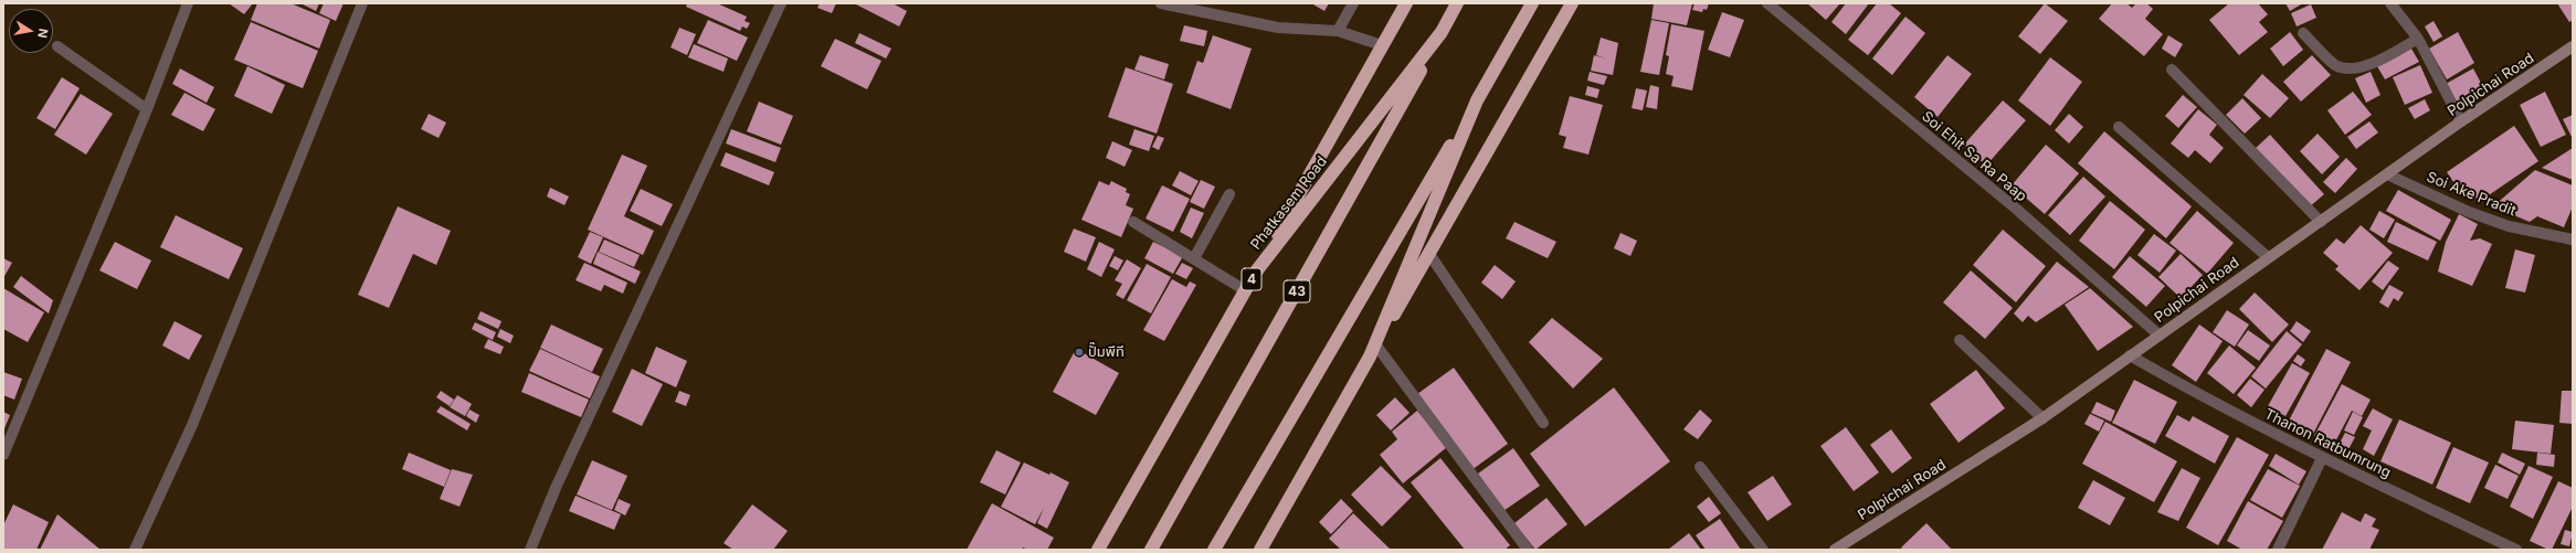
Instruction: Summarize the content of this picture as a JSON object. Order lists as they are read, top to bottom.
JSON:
{
  "streets": {
    "highway": ["Phatkasem Road", "4", "43"],
    "street": [
      "Polpichai Road",
      "Soi Ehit Sa Ra Paap",
      "Soi Ake Pradit",
      "Thanon Ratbumrung"
    ]
  },
  "crossings": [
    ["Polpichai Road", "Soi Ehit Sa Ra Paap"],
    ["Polpichai Road", "Soi Ake Pradit"],
    ["Polpichai Road", "Thanon Ratbumrung"],
    ["Phatkasem Road", "43"]
  ],
  "places": ["ปั๊มพีที"],
  "north": "right"
}
